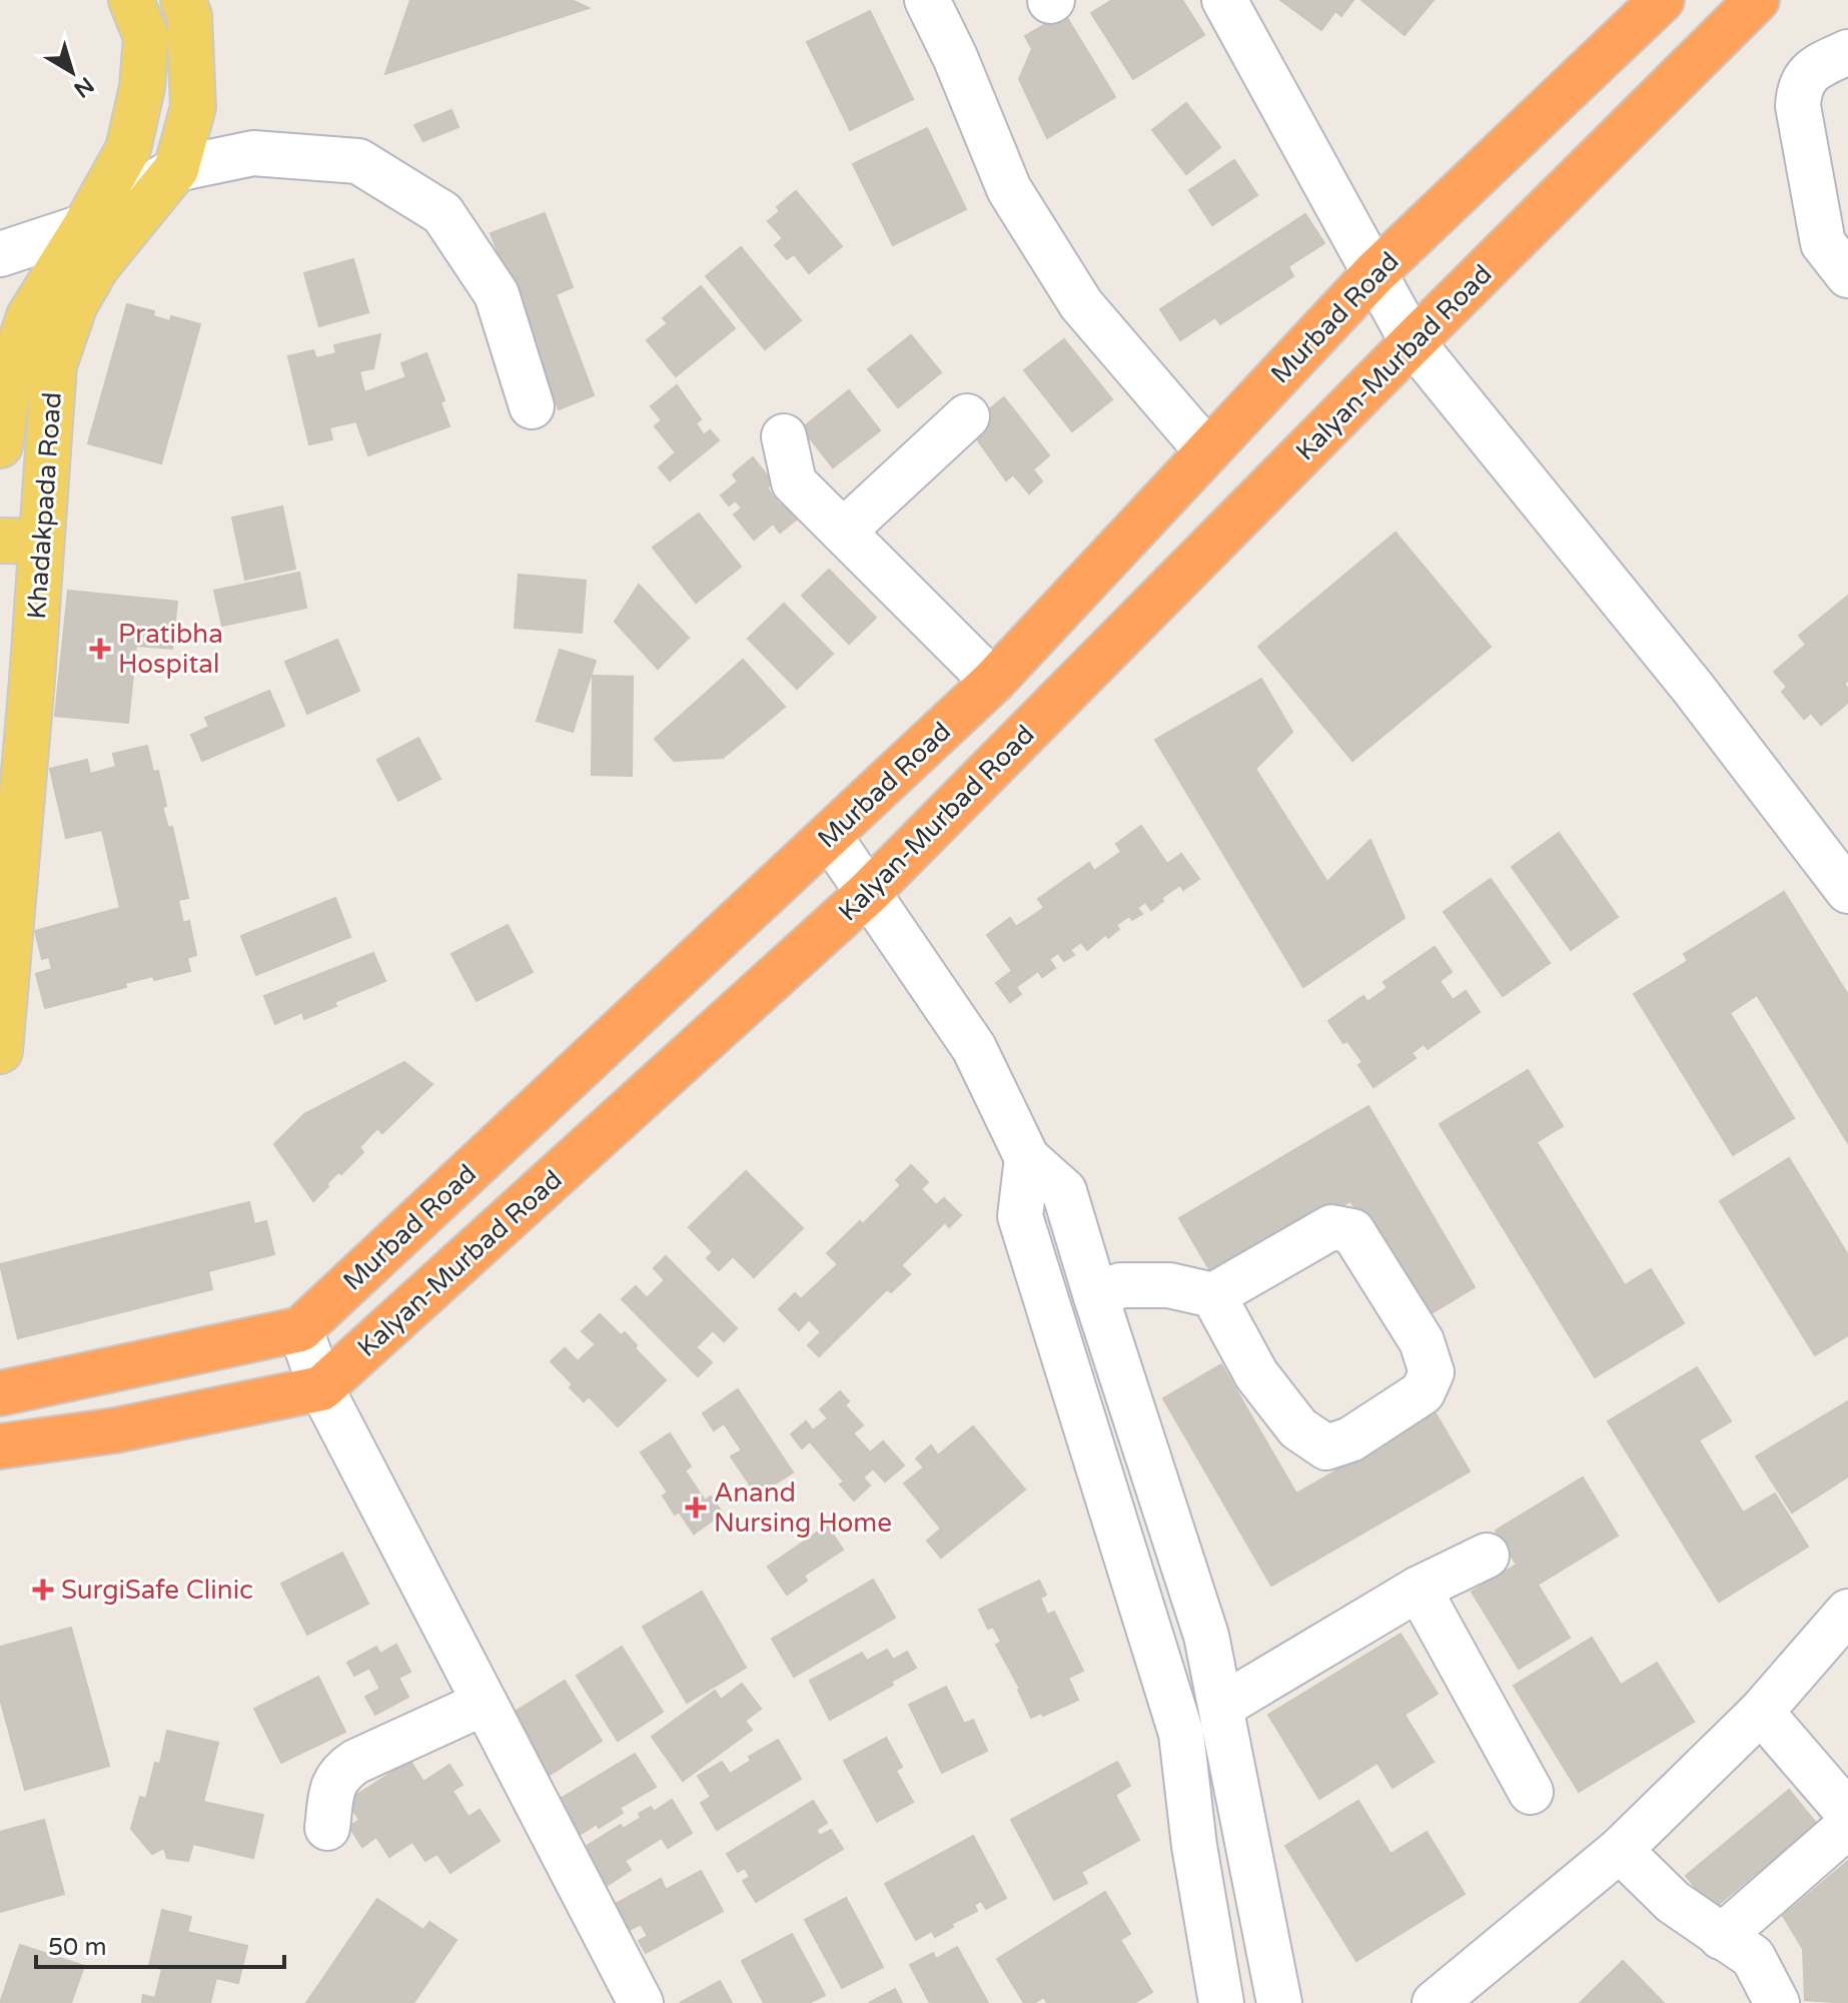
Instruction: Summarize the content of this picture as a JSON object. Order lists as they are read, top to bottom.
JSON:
{
  "streets": {
    "highway": ["Murbad Road", "Kalyan-Murbad Road"],
    "main road": ["Khadakpada Road"]
  },
  "places": {
    "health": ["Pratibha Hospital", "Anand Nursing Home", "SurgiSafe Clinic"]
  },
  "scale_bar": "50 m",
  "north": "bottom right"
}
